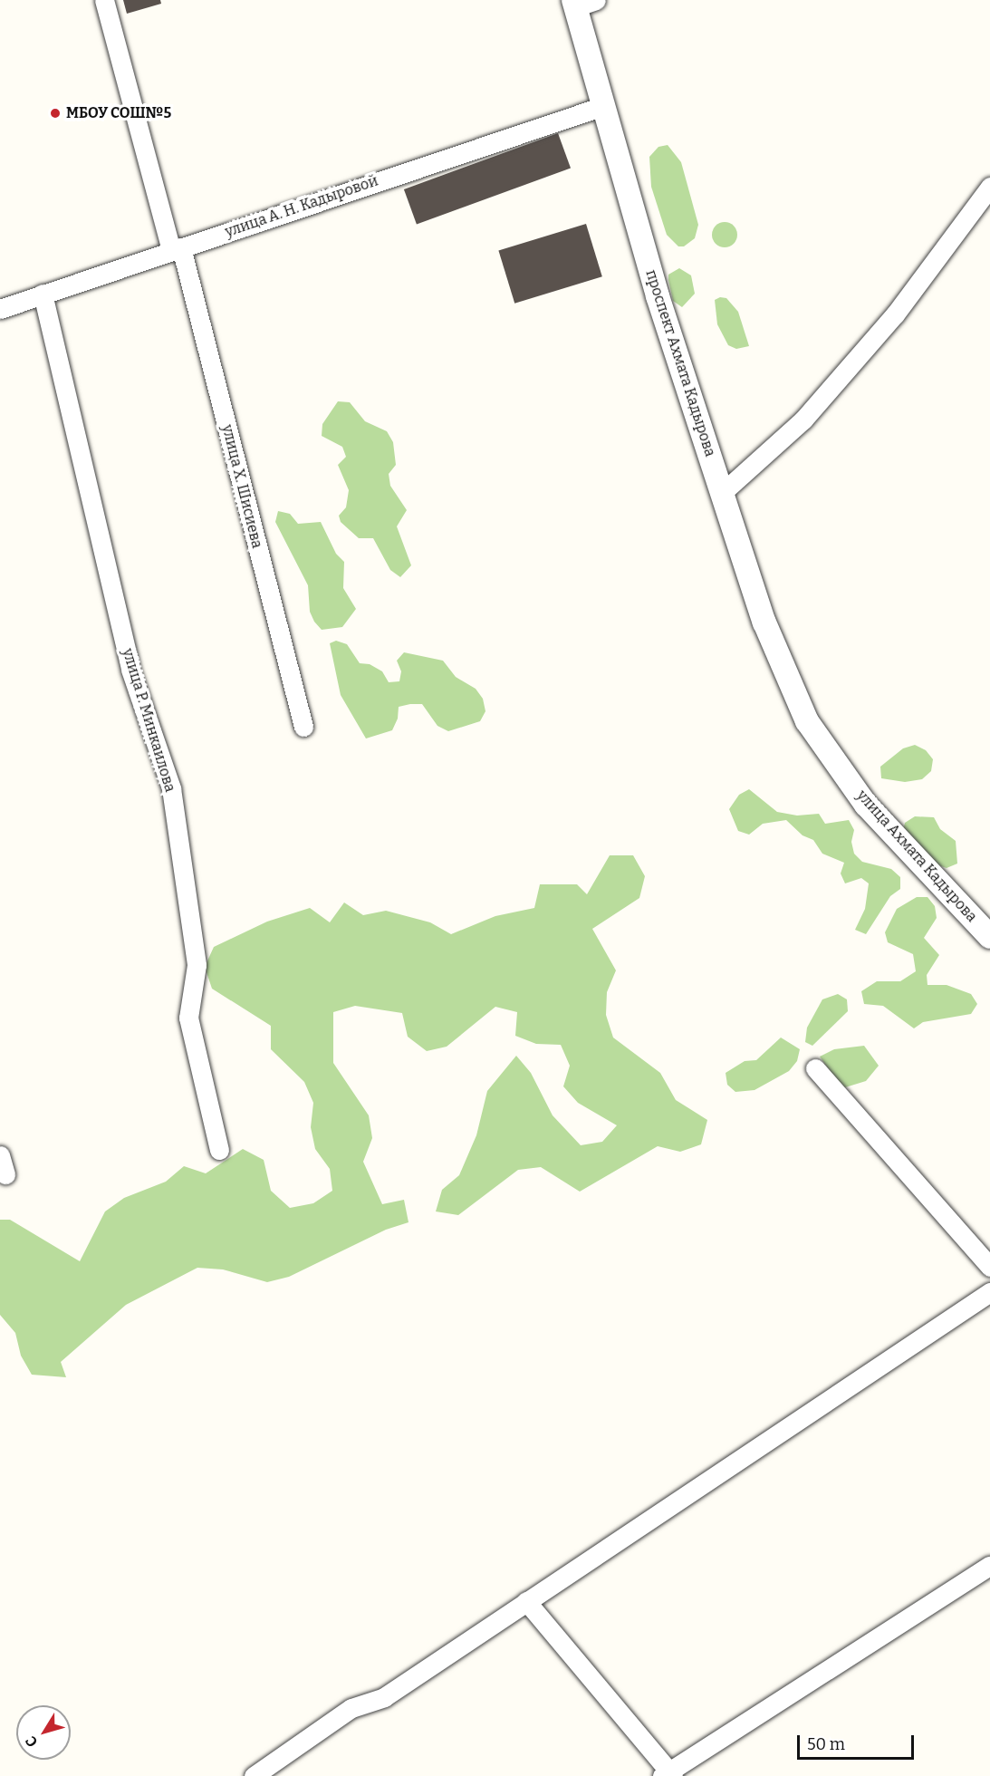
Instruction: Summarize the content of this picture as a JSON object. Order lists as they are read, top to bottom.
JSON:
{
  "streets": {
    "street": [
      "улица А. Н. Кадыровой",
      "проспект Ахмата Кадырова",
      "улица Х. Шисиева",
      "улица Р. Минкаилова",
      "улица Ахмата Кадырова"
    ]
  },
  "crossings": [
    ["улица А. Н. Кадыровой", "проспект Ахмата Кадырова"],
    ["улица А. Н. Кадыровой", "улица Х. Шисиева"],
    ["улица А. Н. Кадыровой", "улица Р. Минкаилова"],
    ["проспект Ахмата Кадырова", "улица Ахмата Кадырова"]
  ],
  "places": ["МБОУ СОШ№5"],
  "scale_bar": "50 m",
  "north": "bottom left"
}
